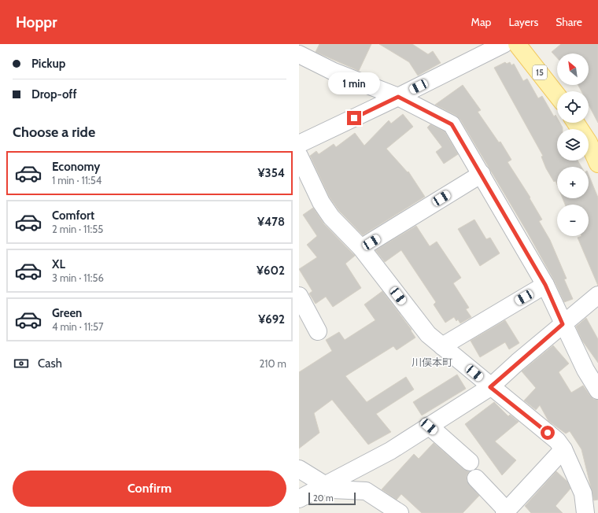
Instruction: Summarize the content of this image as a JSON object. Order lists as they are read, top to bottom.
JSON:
{
  "streets": {
    "main road": ["15"]
  },
  "districts": ["川俣本町"],
  "scale_bar": "20 m",
  "north": "top left",
  "page": {
    "header": "Hoppr",
    "nav": ["Map", "Layers", "Share"],
    "banner": ["Pickup", "Drop-off"],
    "map_buttons": ["+", "−"],
    "bubble": "1 min",
    "heading": "Choose a ride",
    "list": [
      {
        "name": "Economy",
        "note": "1 min · 11:54",
        "value": "¥354"
      },
      {
        "name": "Comfort",
        "note": "2 min · 11:55",
        "value": "¥478"
      },
      {
        "name": "XL",
        "note": "3 min · 11:56",
        "value": "¥602"
      },
      {
        "name": "Green",
        "note": "4 min · 11:57",
        "value": "¥692"
      }
    ],
    "pay": ["Cash", "210 m"],
    "buttons": "Confirm",
    "scale": "20 m"
  }
}
